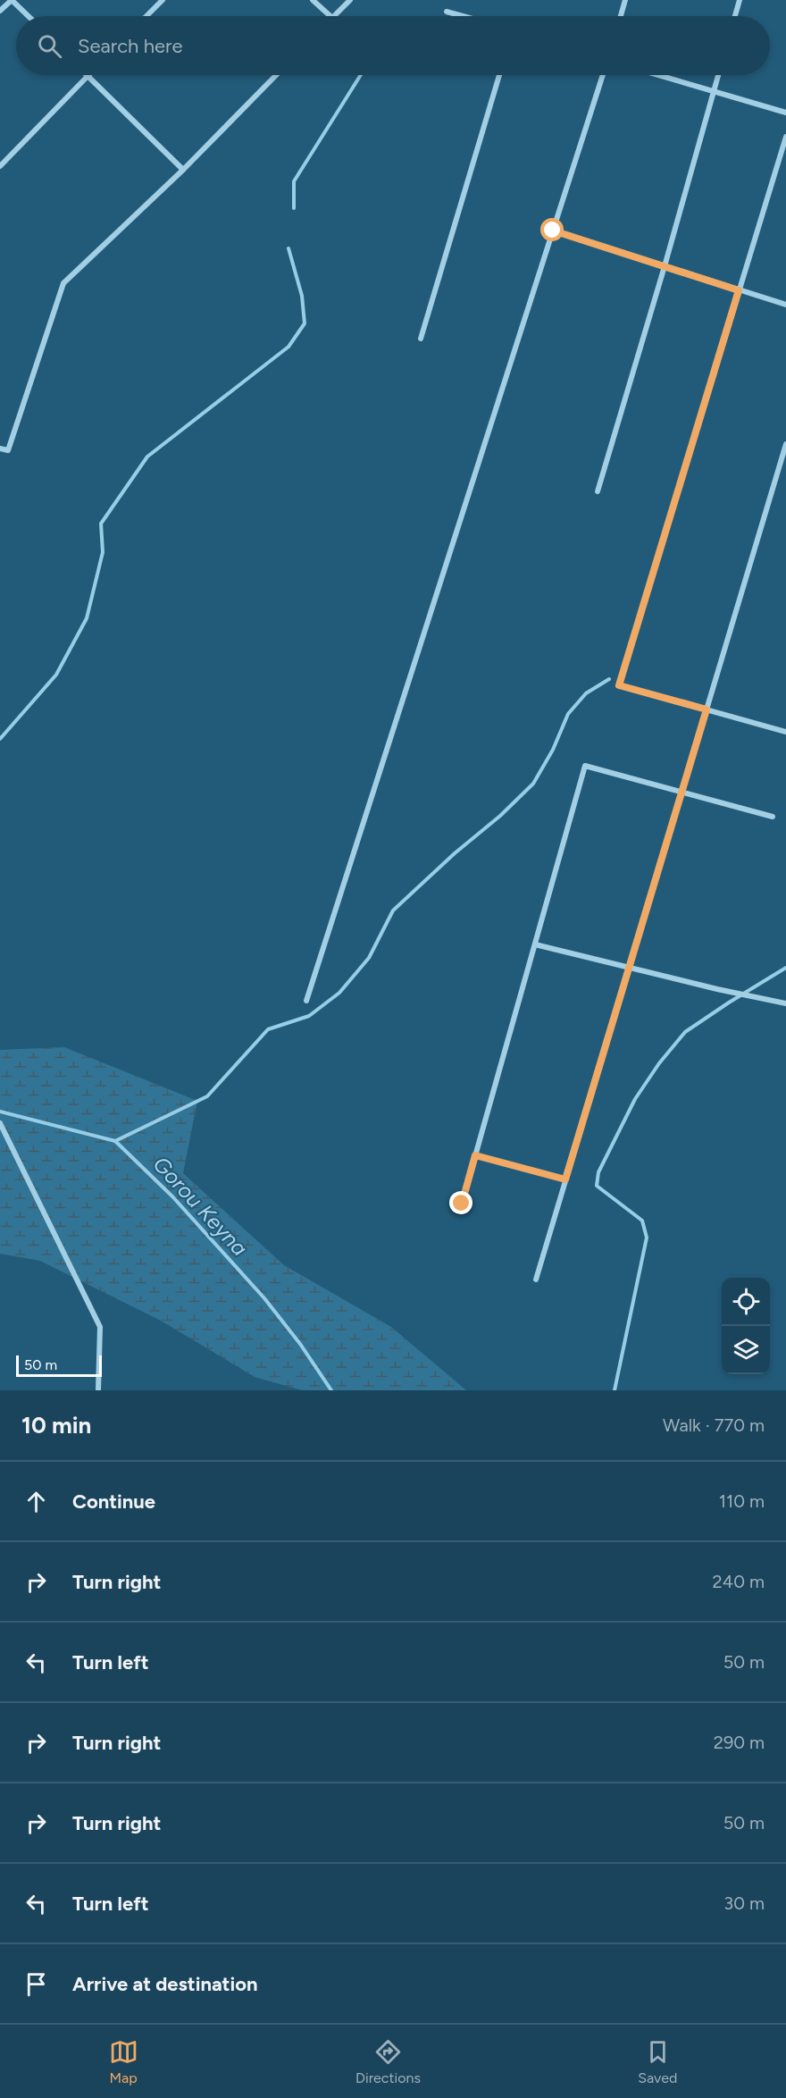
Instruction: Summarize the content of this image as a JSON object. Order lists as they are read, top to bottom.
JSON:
{
  "water": ["Gorou Keyna"],
  "scale_bar": "50 m",
  "page": {
    "search": "Search here",
    "scale": "50 m",
    "heading": ["10 min", "Walk · 770 m"],
    "list": [
      ["Continue", "110 m"],
      ["Turn right", "240 m"],
      ["Turn left", "50 m"],
      ["Turn right", "290 m"],
      ["Turn right", "50 m"],
      ["Turn left", "30 m"],
      "Arrive at destination"
    ],
    "nav": ["Map", "Directions", "Saved"]
  }
}
